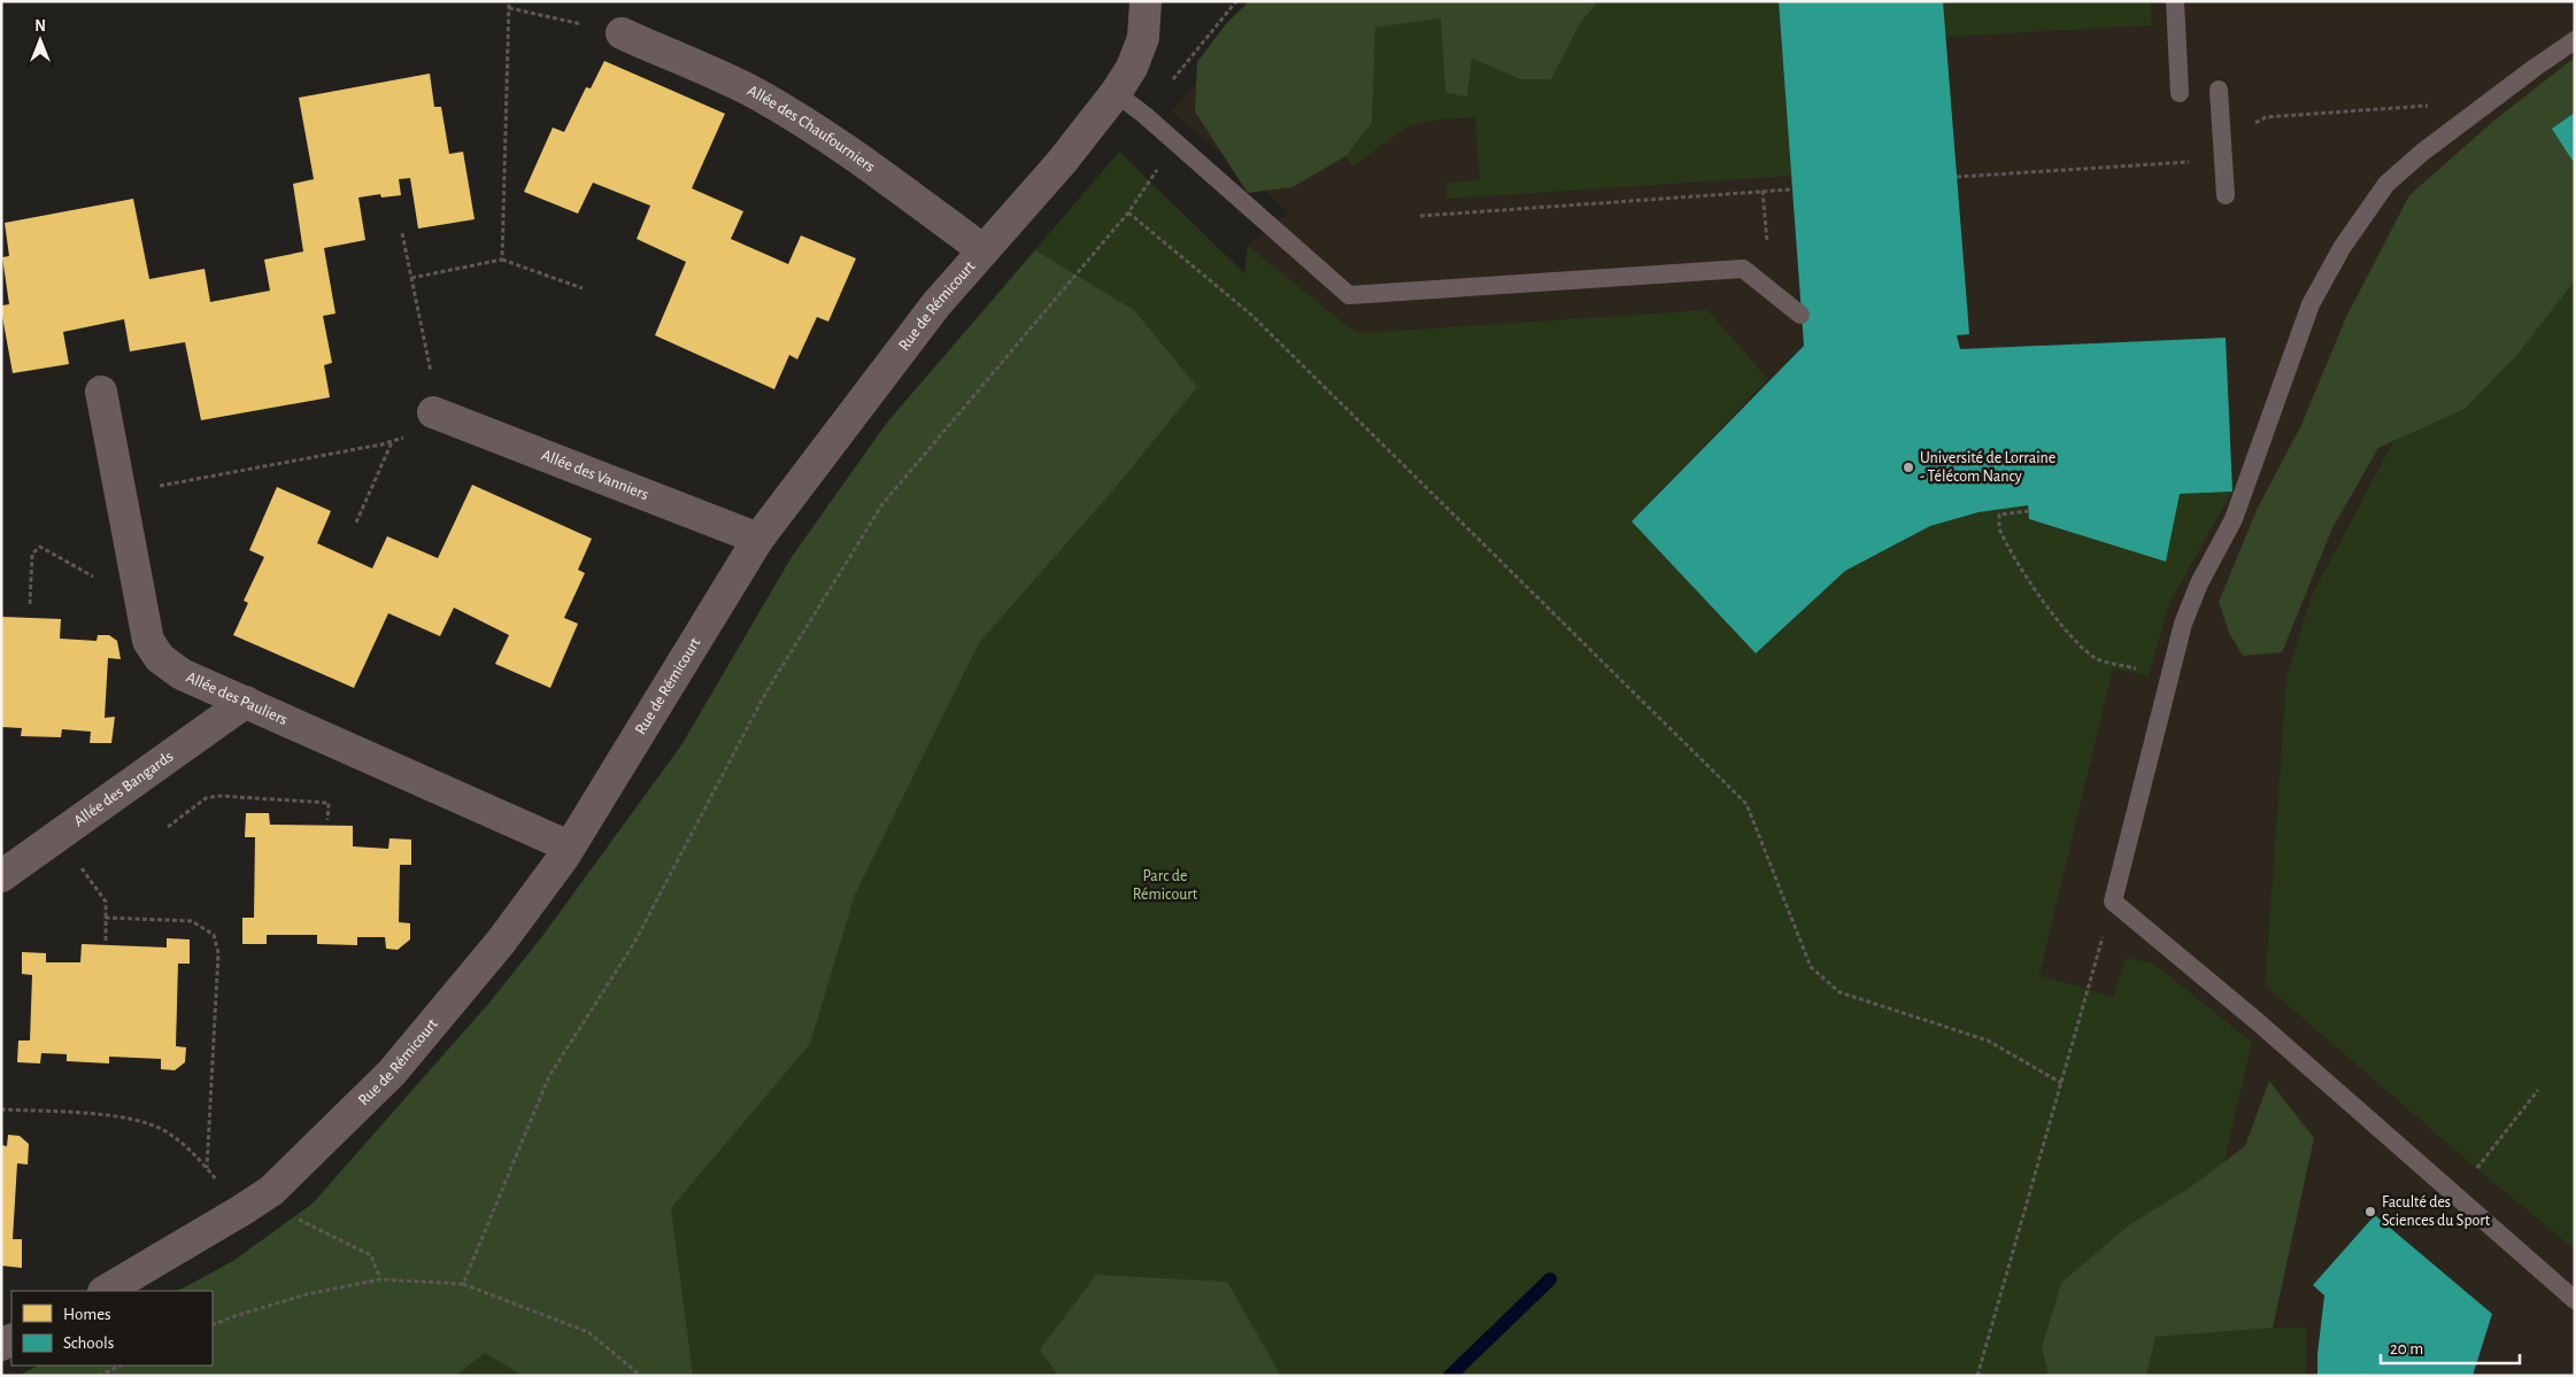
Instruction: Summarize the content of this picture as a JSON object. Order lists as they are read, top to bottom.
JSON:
{
  "streets": {
    "street": [
      "Allée des Chaufourniers",
      "Rue de Rémicourt",
      "Allée des Vanniers",
      "Allée des Pauliers",
      "Allée des Bangards"
    ]
  },
  "crossings": [
    ["Allée des Chaufourniers", "Rue de Rémicourt"],
    ["Rue de Rémicourt", "Allée des Vanniers"],
    ["Rue de Rémicourt", "Allée des Pauliers"],
    ["Allée des Pauliers", "Allée des Bangards"]
  ],
  "parks": ["Parc de Rémicourt"],
  "places": ["Université de Lorraine - Télécom Nancy", "Faculté des Sciences du Sport"],
  "legend": ["Homes", "Schools"],
  "scale_bar": "20 m",
  "north": "top"
}
